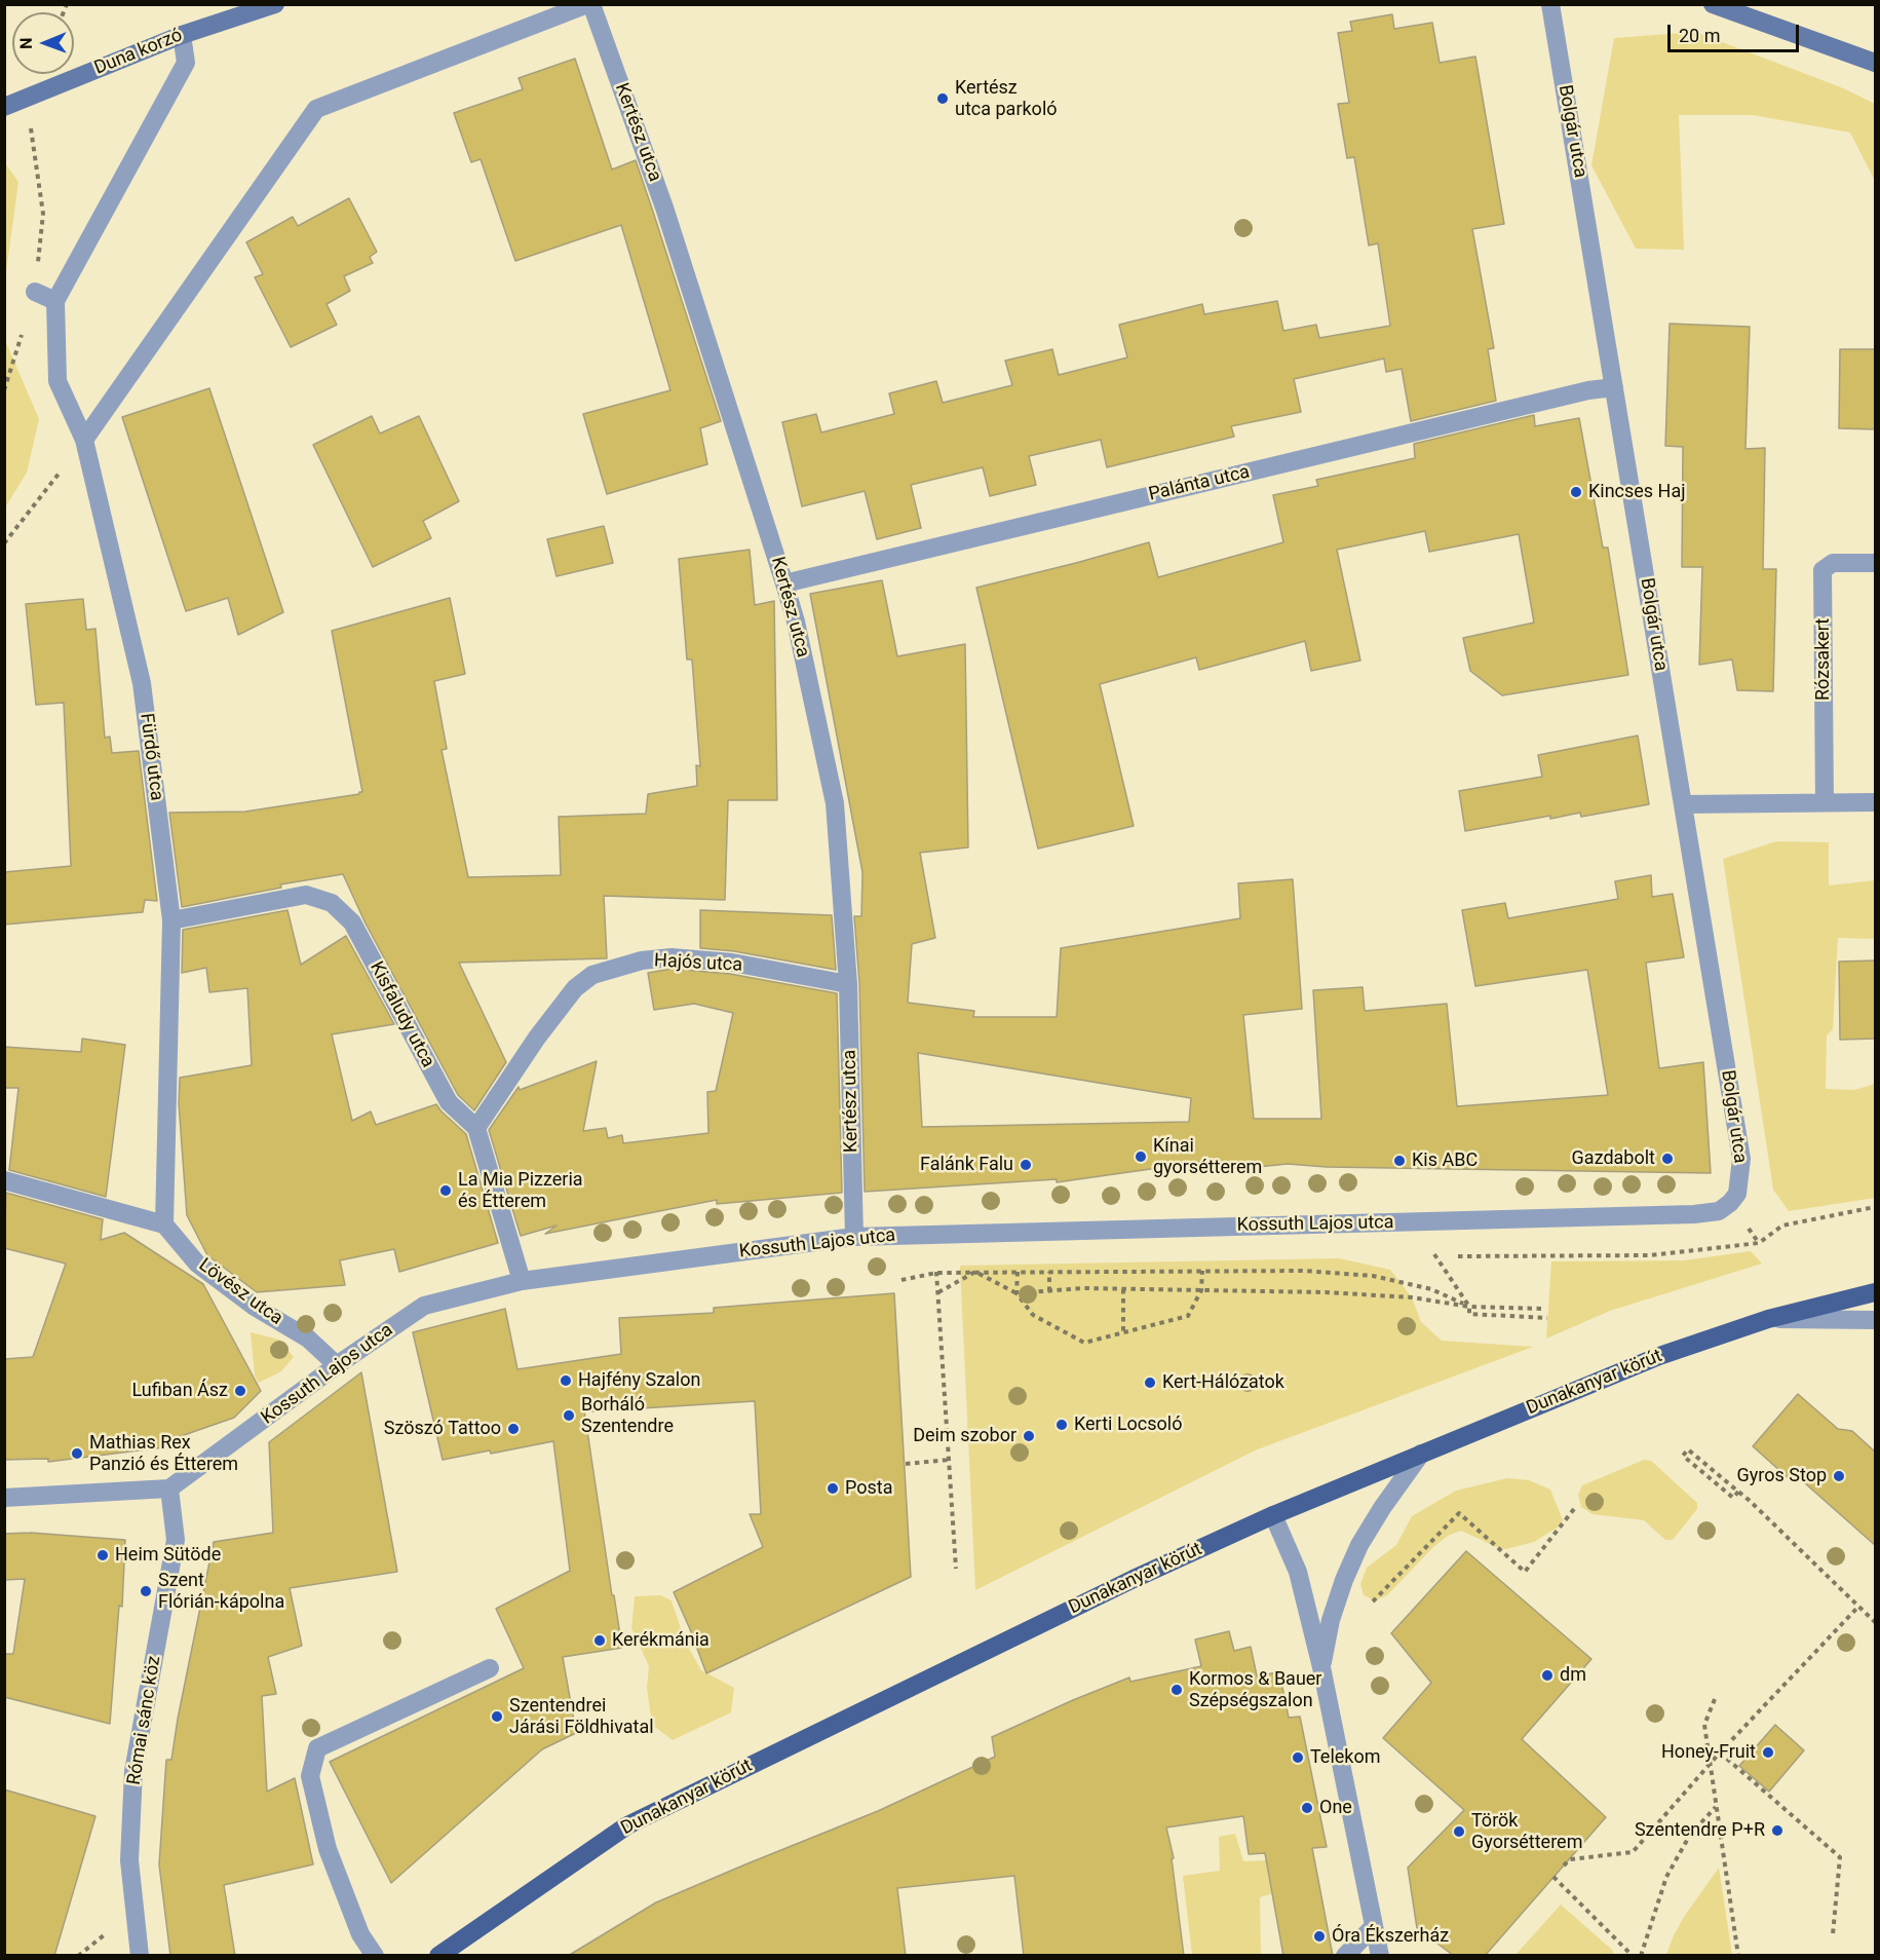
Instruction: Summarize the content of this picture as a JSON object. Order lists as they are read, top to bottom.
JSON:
{
  "streets": {
    "main road": ["Dunakanyar körút"],
    "street": [
      "Duna korzó",
      "Bolgár utca",
      "Kertész utca",
      "Palánta utca",
      "Rózsakert",
      "Fürdő utca",
      "Hajós utca",
      "Kisfaludy utca",
      "Kossuth Lajos utca",
      "Lövész utca",
      "Római sánc köz"
    ]
  },
  "crossings": [
    ["Bolgár utca", "Palánta utca"],
    ["Bolgár utca", "Kossuth Lajos utca"],
    ["Kertész utca", "Palánta utca"],
    ["Kertész utca", "Hajós utca"],
    ["Kertész utca", "Kossuth Lajos utca"],
    ["Fürdő utca", "Kisfaludy utca"],
    ["Fürdő utca", "Lövész utca"],
    ["Hajós utca", "Kisfaludy utca"],
    ["Kossuth Lajos utca", "Lövész utca"],
    ["Kossuth Lajos utca", "Római sánc köz"]
  ],
  "places": [
    "Kertész utca parkoló",
    "Kincses Haj",
    "Kínai gyorsétterem",
    "Gazdabolt",
    "Kis ABC",
    "Falánk Falu",
    "La Mia Pizzeria és Étterem",
    "Hajfény Szalon",
    "Kert-Hálózatok",
    "Lufiban Ász",
    "Borháló Szentendre",
    "Kerti Locsoló",
    "Szöszó Tattoo",
    "Deim szobor",
    "Mathias Rex Panzió és Étterem",
    "Gyros Stop",
    "Posta",
    "Heim Sütöde",
    "Szent Flórián-kápolna",
    "Kerékmánia",
    "dm",
    "Kormos & Bauer Szépségszalon",
    "Szentendrei Járási Földhivatal",
    "Honey-Fruit",
    "Telekom",
    "One",
    "Szentendre P+R",
    "Török Gyorsétterem",
    "Óra Ékszerház"
  ],
  "scale_bar": "20 m",
  "north": "left"
}
